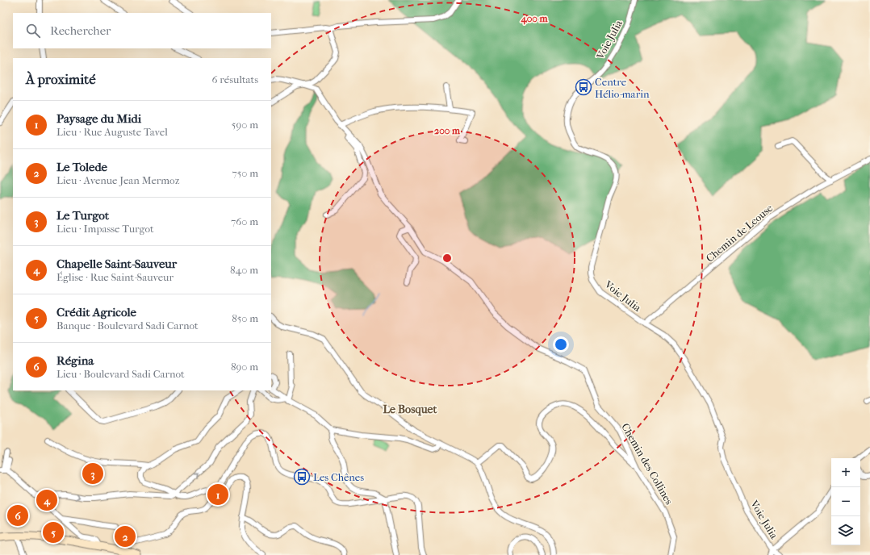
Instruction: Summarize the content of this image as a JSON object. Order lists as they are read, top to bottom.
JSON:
{
  "streets": {
    "street": ["Voie Julia", "Chemin de Leouse", "Chemin des Collines"]
  },
  "crossings": [
    ["Voie Julia", "Chemin de Leouse"]
  ],
  "districts": ["Le Bosquet"],
  "places": {
    "bus stop": ["Centre Hélio-marin", "Les Chênes"]
  },
  "page": {
    "search": "Rechercher",
    "heading": ["À proximité", "6 résultats"],
    "list": [
      {
        "mark": "1",
        "name": "Paysage du Midi",
        "note": "Lieu · Rue Auguste Tavel",
        "value": "590 m"
      },
      {
        "mark": "2",
        "name": "Le Tolede",
        "note": "Lieu · Avenue Jean Mermoz",
        "value": "750 m"
      },
      {
        "mark": "3",
        "name": "Le Turgot",
        "note": "Lieu · Impasse Turgot",
        "value": "760 m"
      },
      {
        "mark": "4",
        "name": "Chapelle Saint-Sauveur",
        "note": "Église · Rue Saint-Sauveur",
        "value": "840 m"
      },
      {
        "mark": "5",
        "name": "Crédit Agricole",
        "note": "Banque · Boulevard Sadi Carnot",
        "value": "850 m"
      },
      {
        "mark": "6",
        "name": "Régina",
        "note": "Lieu · Boulevard Sadi Carnot",
        "value": "890 m"
      }
    ],
    "map_buttons": ["+", "−"],
    "pins": [
      "3",
      "1",
      "4",
      "6",
      "5",
      "2"
    ]
  },
  "rings": ["400 m", "200 m"]
}
